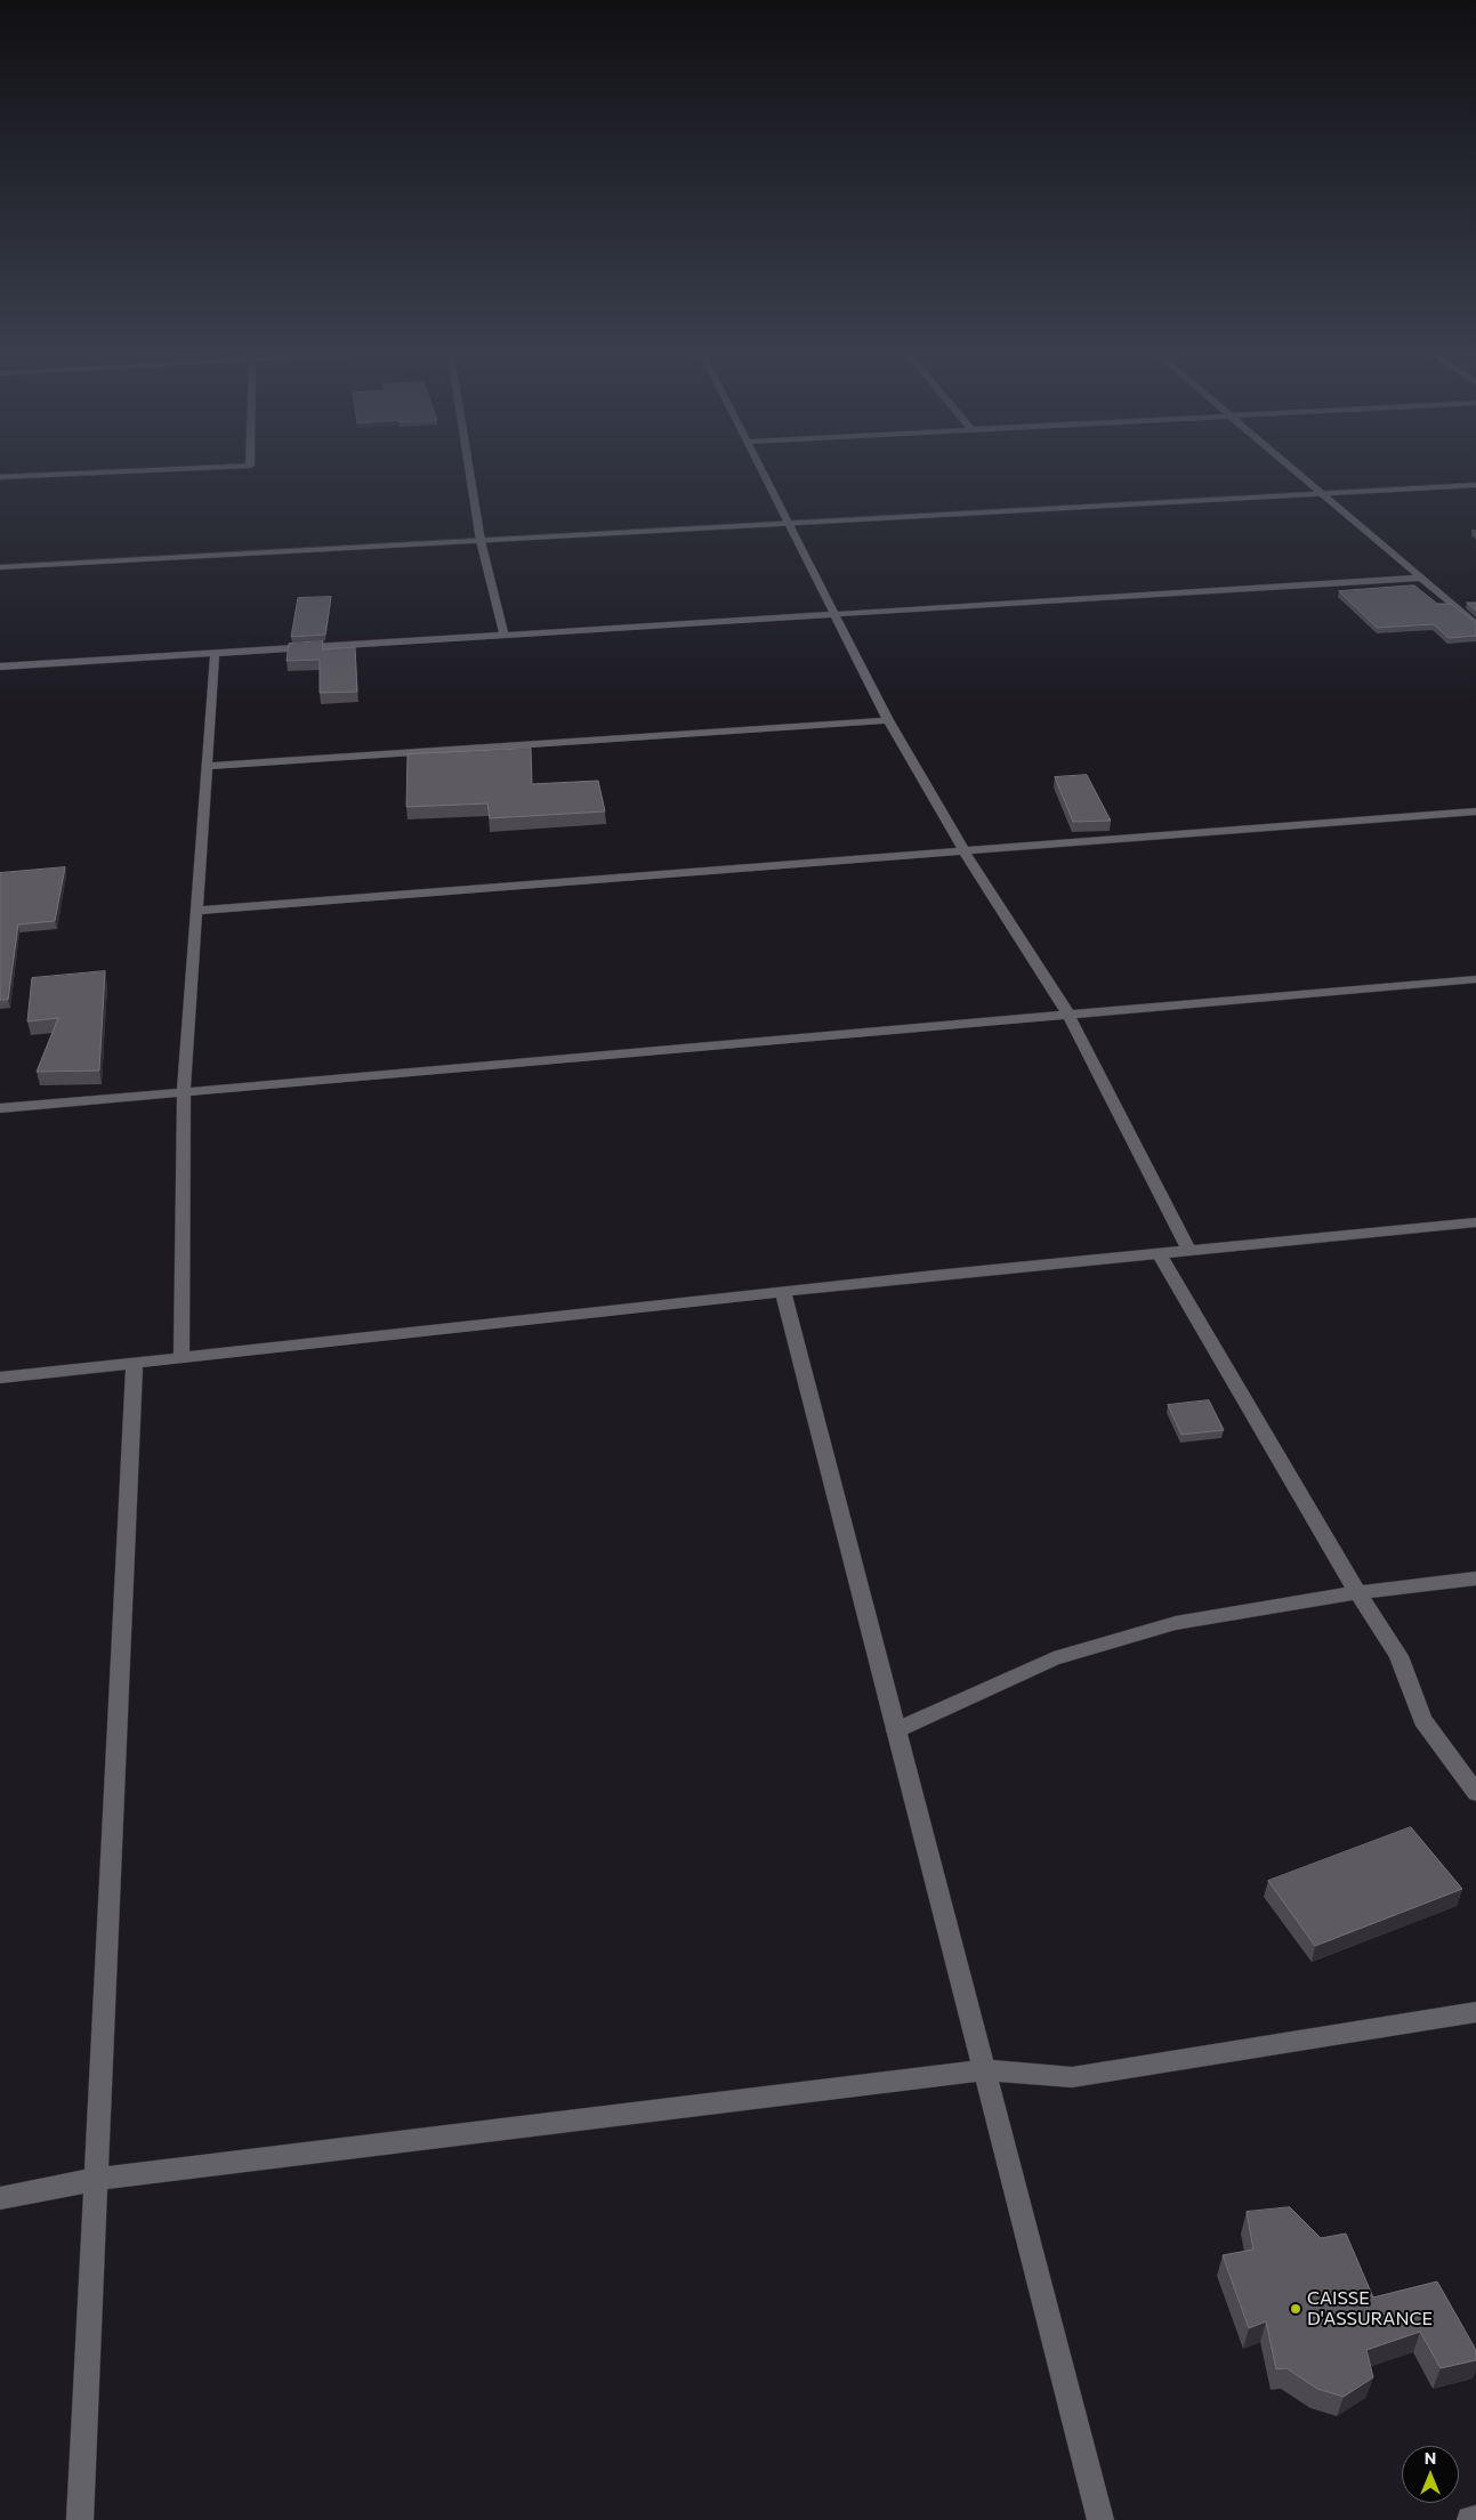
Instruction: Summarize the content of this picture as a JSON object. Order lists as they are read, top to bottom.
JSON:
{
  "places": ["CAISSE D'ASSURANCE"],
  "north": "top"
}
